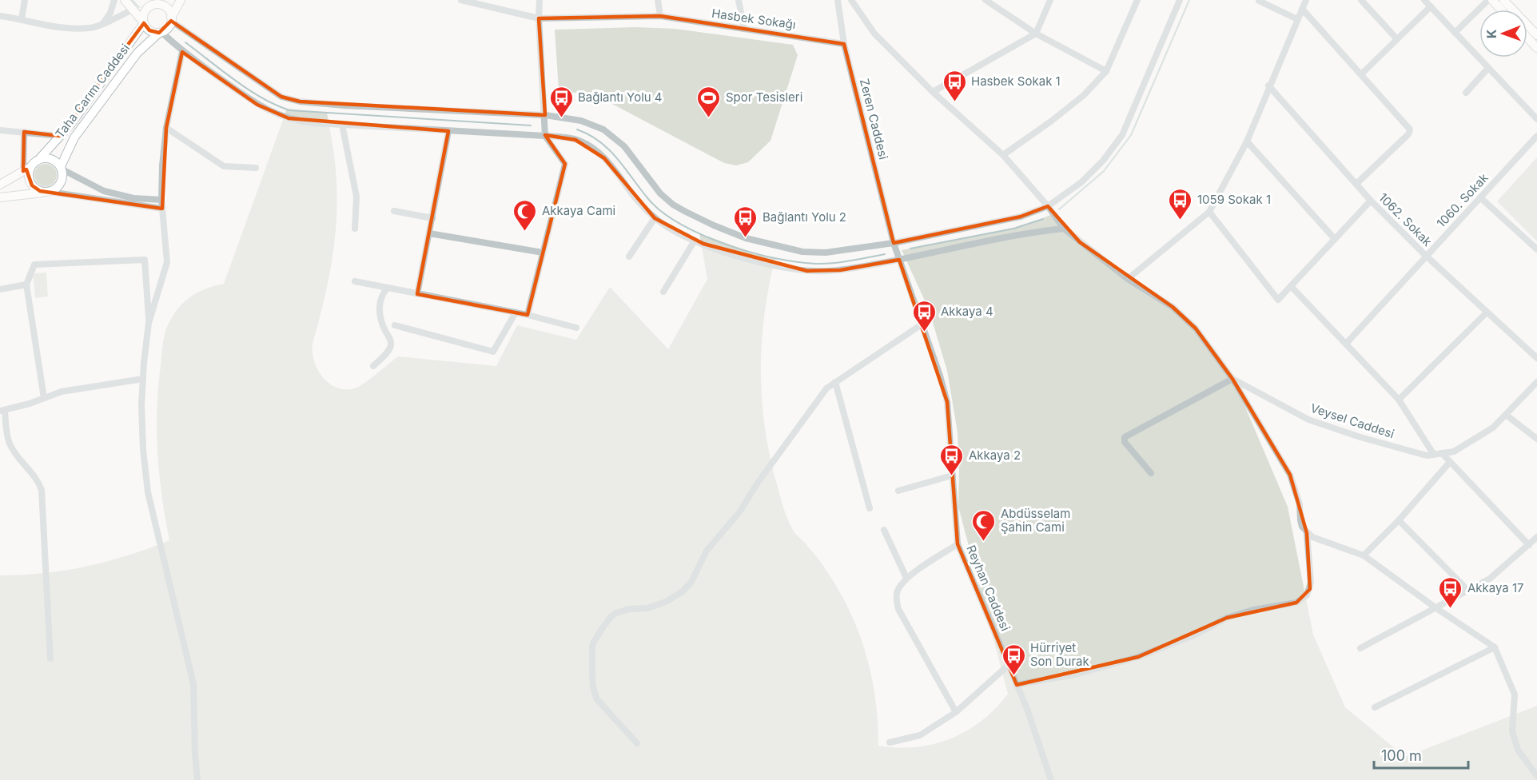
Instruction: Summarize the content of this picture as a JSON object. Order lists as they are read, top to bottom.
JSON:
{
  "streets": {
    "main road": ["Taha Carım Caddesi"],
    "street": [
      "Hasbek Sokağı",
      "Zeren Caddesi",
      "1060. Sokak",
      "1062. Sokak",
      "Veysel Caddesi",
      "Reyhan Caddesi"
    ]
  },
  "crossings": [
    ["Hasbek Sokağı", "Zeren Caddesi"],
    ["Zeren Caddesi", "Reyhan Caddesi"],
    ["1060. Sokak", "1062. Sokak"]
  ],
  "places": {
    "bus stop": [
      "Hasbek Sokak 1",
      "Bağlantı Yolu 4",
      "1059 Sokak 1",
      "Bağlantı Yolu 2",
      "Akkaya 4",
      "Akkaya 2",
      "Akkaya 17",
      "Hürriyet Son Durak"
    ],
    "sports": ["Spor Tesisleri"],
    "mosque": ["Akkaya Cami", "Abdüsselam Şahin Cami"]
  },
  "scale_bar": "100 m",
  "north": "left"
}
